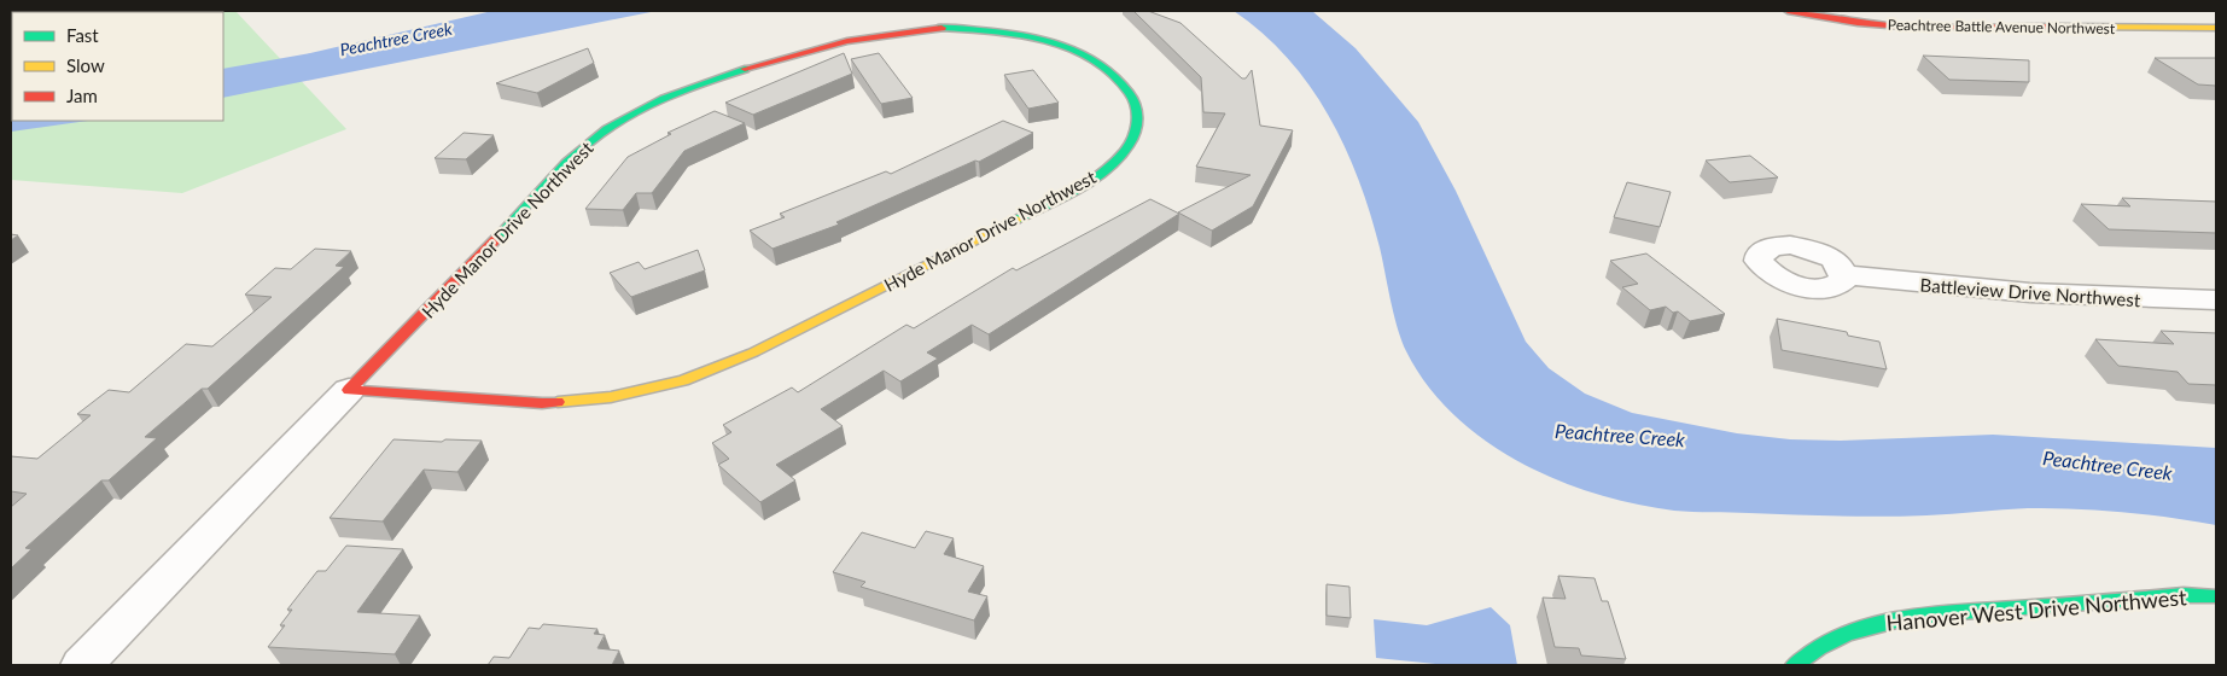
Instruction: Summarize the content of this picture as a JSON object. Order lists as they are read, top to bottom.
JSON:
{
  "streets": {
    "street": [
      "Peachtree Battle Avenue Northwest",
      "Hyde Manor Drive Northwest",
      "Battleview Drive Northwest",
      "Hanover West Drive Northwest"
    ]
  },
  "water": ["Peachtree Creek"],
  "legend": ["Fast", "Slow", "Jam"]
}
